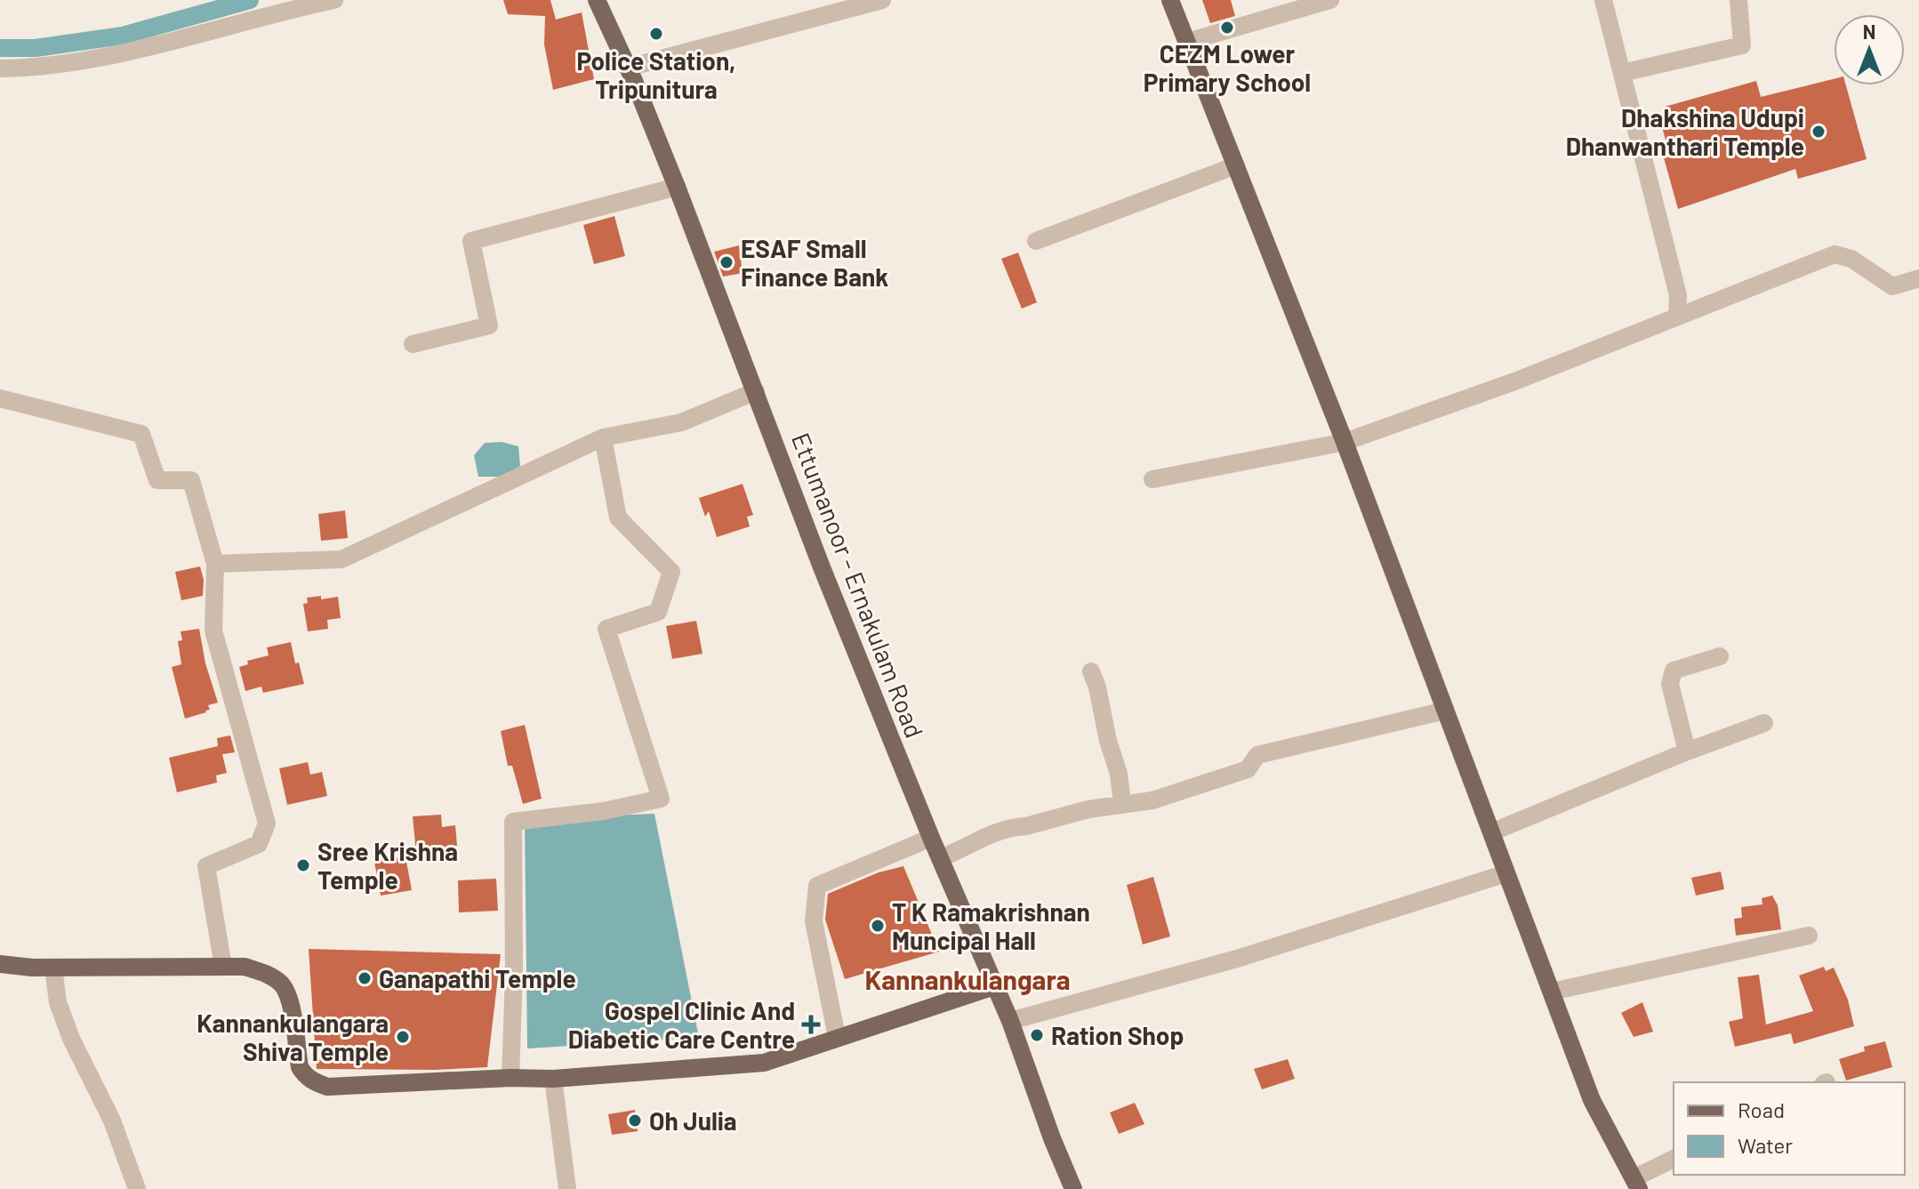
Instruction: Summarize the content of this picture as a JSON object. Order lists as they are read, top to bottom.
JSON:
{
  "streets": {
    "main road": ["Ettumanoor - Ernakulam Road"]
  },
  "districts": ["Kannankulangara"],
  "places": {
    "other": [
      "CEZM Lower Primary School",
      "Police Station, Tripunitura",
      "Dhakshina Udupi Dhanwanthari Temple",
      "ESAF Small Finance Bank",
      "Sree Krishna Temple",
      "T K Ramakrishnan Muncipal Hall",
      "Ganapathi Temple",
      "Ration Shop",
      "Kannankulangara Shiva Temple",
      "Oh Julia"
    ],
    "health": ["Gospel Clinic And Diabetic Care Centre"]
  },
  "legend": ["Road", "Water"],
  "north": "top"
}
